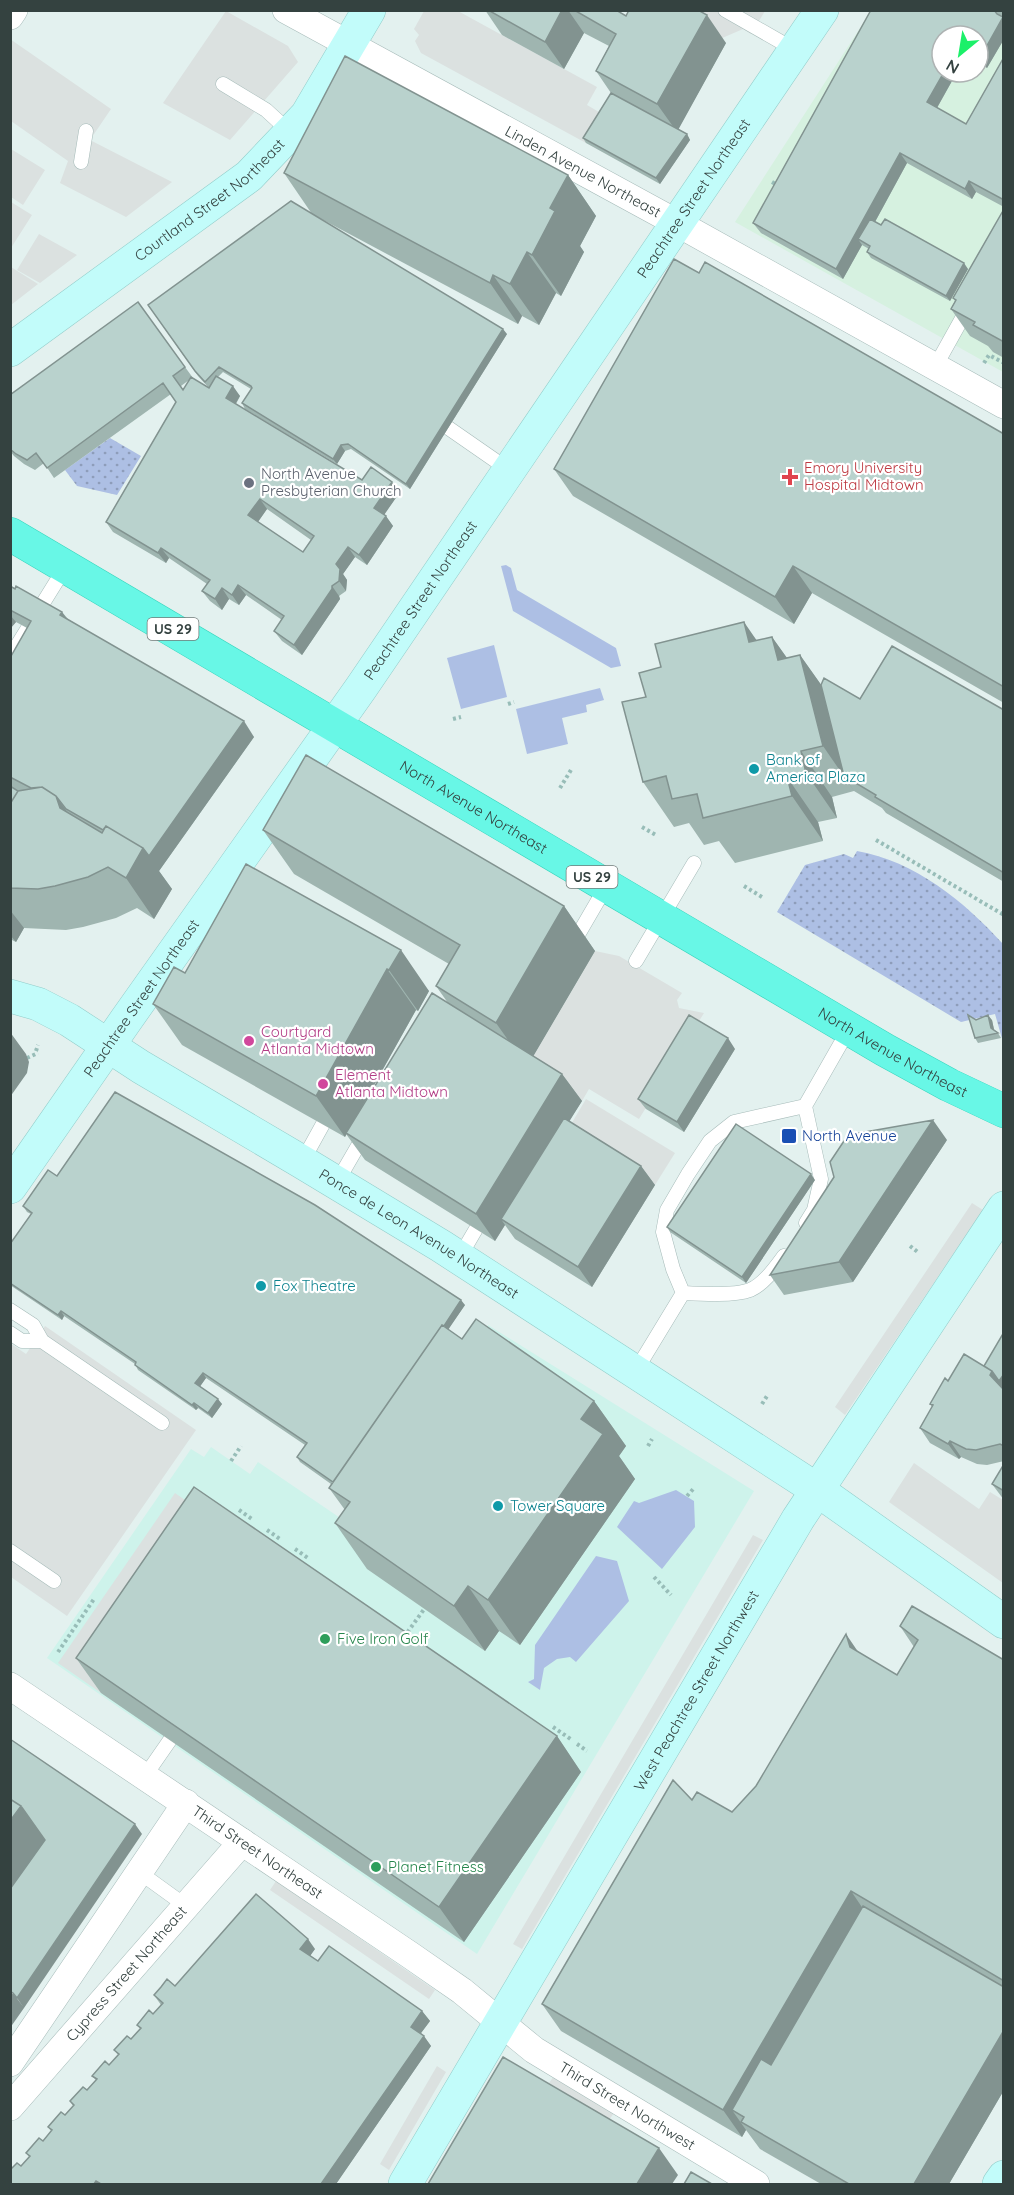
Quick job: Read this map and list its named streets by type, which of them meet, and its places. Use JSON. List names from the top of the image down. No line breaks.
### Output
{"streets":{"highway":["US 29","North Avenue Northeast"],"main road":["Courtland Street Northeast","Peachtree Street Northeast","Ponce de Leon Avenue Northeast","West Peachtree Street Northwest"],"street":["Linden Avenue Northeast","Third Street Northeast","Cypress Street Northeast","Third Street Northwest"]},"crossings":[["Linden Avenue Northeast","Courtland Street Northeast"],["Linden Avenue Northeast","Peachtree Street Northeast"],["Peachtree Street Northeast","North Avenue Northeast"],["Peachtree Street Northeast","Ponce de Leon Avenue Northeast"],["Ponce de Leon Avenue Northeast","West Peachtree Street Northwest"],["West Peachtree Street Northwest","Third Street Northeast"],["West Peachtree Street Northwest","Third Street Northwest"],["Third Street Northeast","Cypress Street Northeast"],["Third Street Northeast","Third Street Northwest"]],"places":{"health":["Emory University Hospital Midtown"],"other":["North Avenue Presbyterian Church","Bank of America Plaza","Courtyard Atlanta Midtown","Element Atlanta Midtown","Fox Theatre","Tower Square","Five Iron Golf","Planet Fitness"],"transit":["North Avenue"]},"north":"bottom left"}
